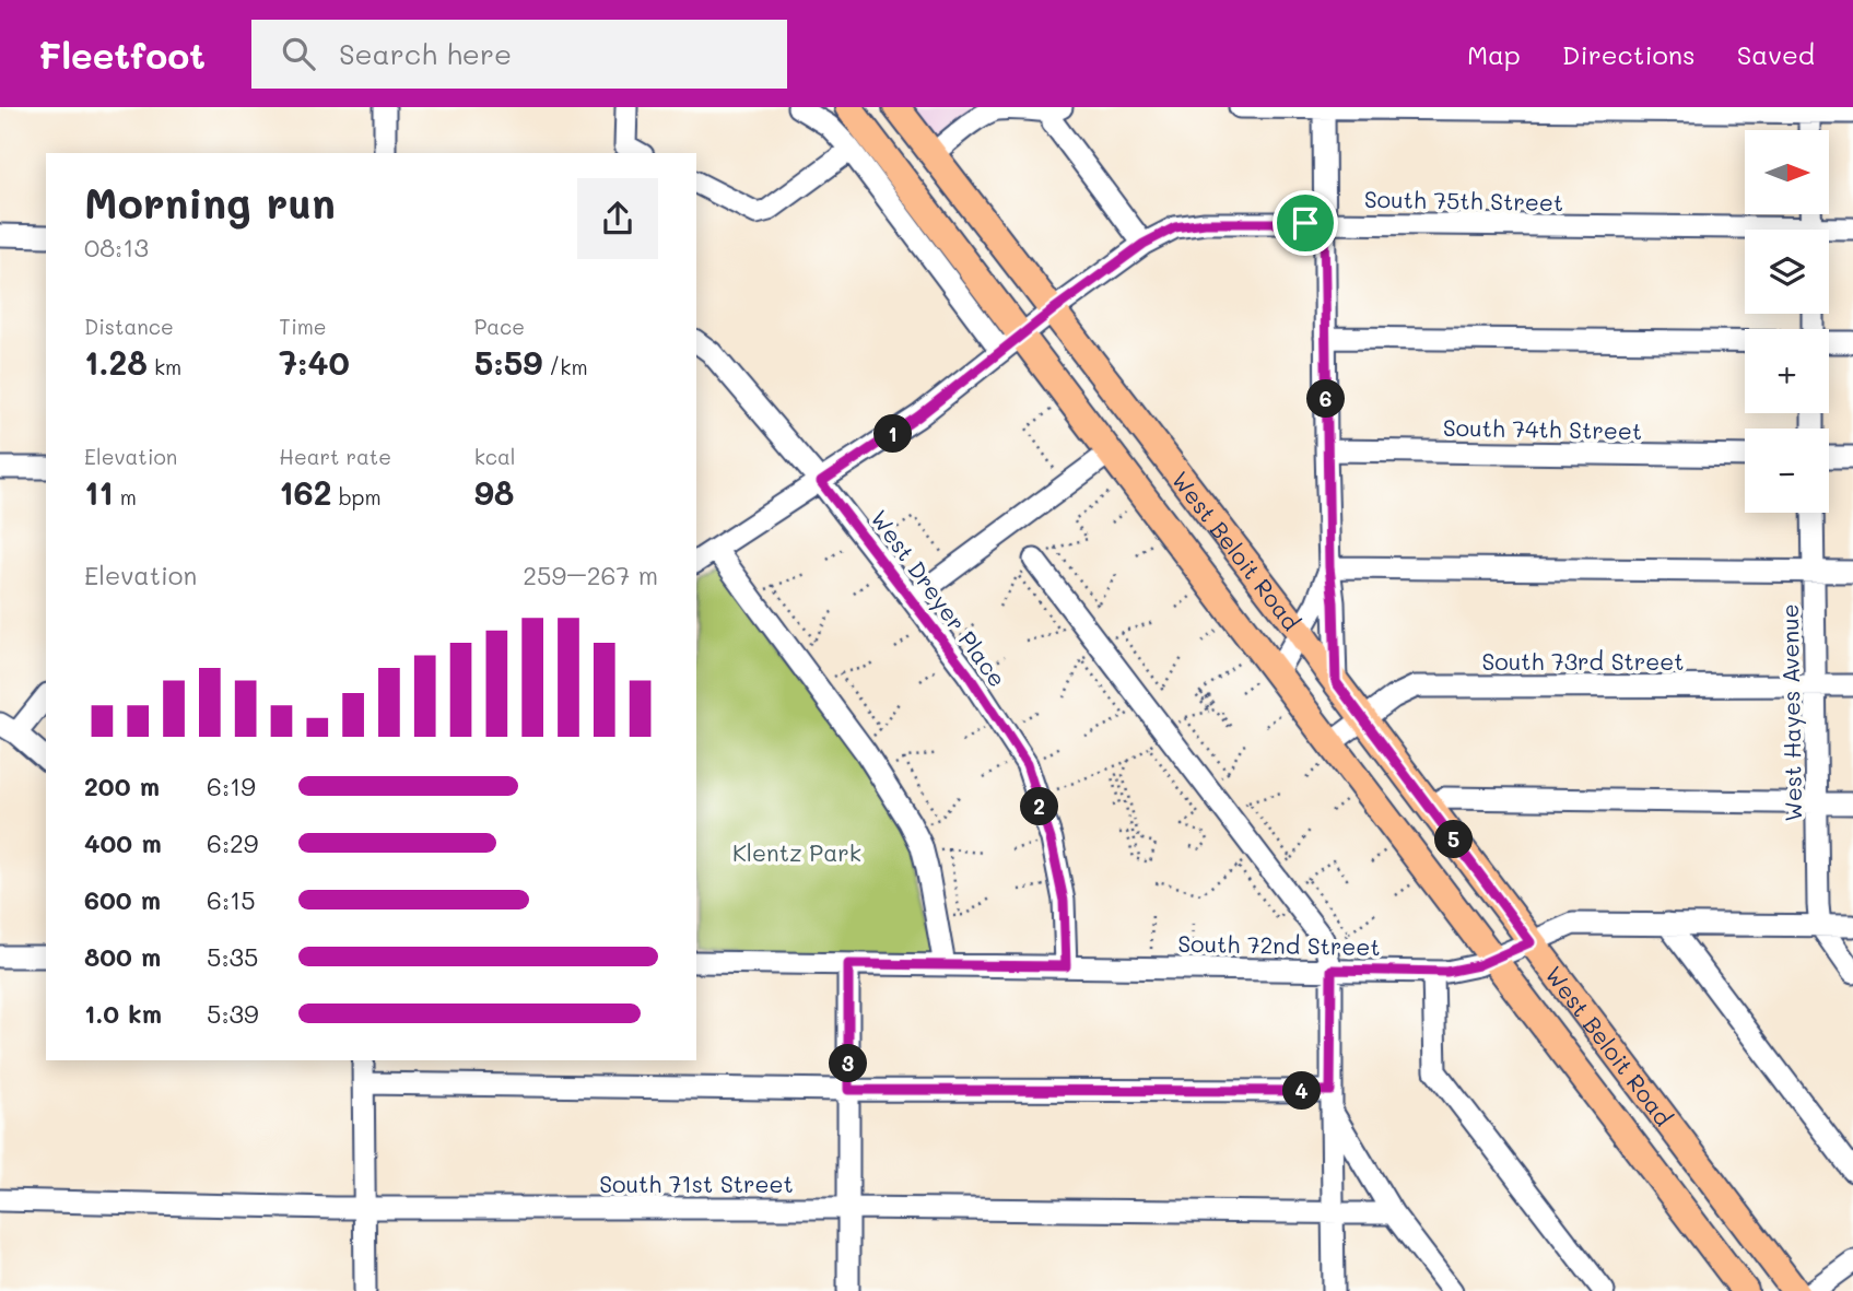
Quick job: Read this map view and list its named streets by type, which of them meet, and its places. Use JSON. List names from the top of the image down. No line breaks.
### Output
{"streets":{"main road":["West Beloit Road"],"street":["South 75th Street","South 74th Street","West Dreyer Place","South 73rd Street","West Hayes Avenue","South 72nd Street","South 71st Street"]},"crossings":[["South 75th Street","West Beloit Road"],["South 75th Street","West Dreyer Place"],["West Beloit Road","South 73rd Street"],["West Beloit Road","South 72nd Street"],["West Dreyer Place","South 72nd Street"],["South 73rd Street","West Hayes Avenue"],["West Hayes Avenue","South 72nd Street"]],"parks":["Klentz Park"],"north":"right","page":{"header":"Fleetfoot","search":"Search here","nav":["Map","Directions","Saved"],"map_buttons":["+","−"],"heading":["Morning run","08:13"],"stats":[["Distance","1.28 km"],["Time","7:40"],["Pace","5:59 /km"],["Elevation","11 m"],["Heart rate","162 bpm"],["kcal","98"]],"pins":["6","1","2","5","3","4"],"chart":["Elevation","259–267 m"],"list":[{"name":"200 m","note":"6:19"},{"name":"400 m","note":"6:29"},{"name":"600 m","note":"6:15"},{"name":"800 m","note":"5:35"},{"name":"1.0 km","note":"5:39"}]}}
